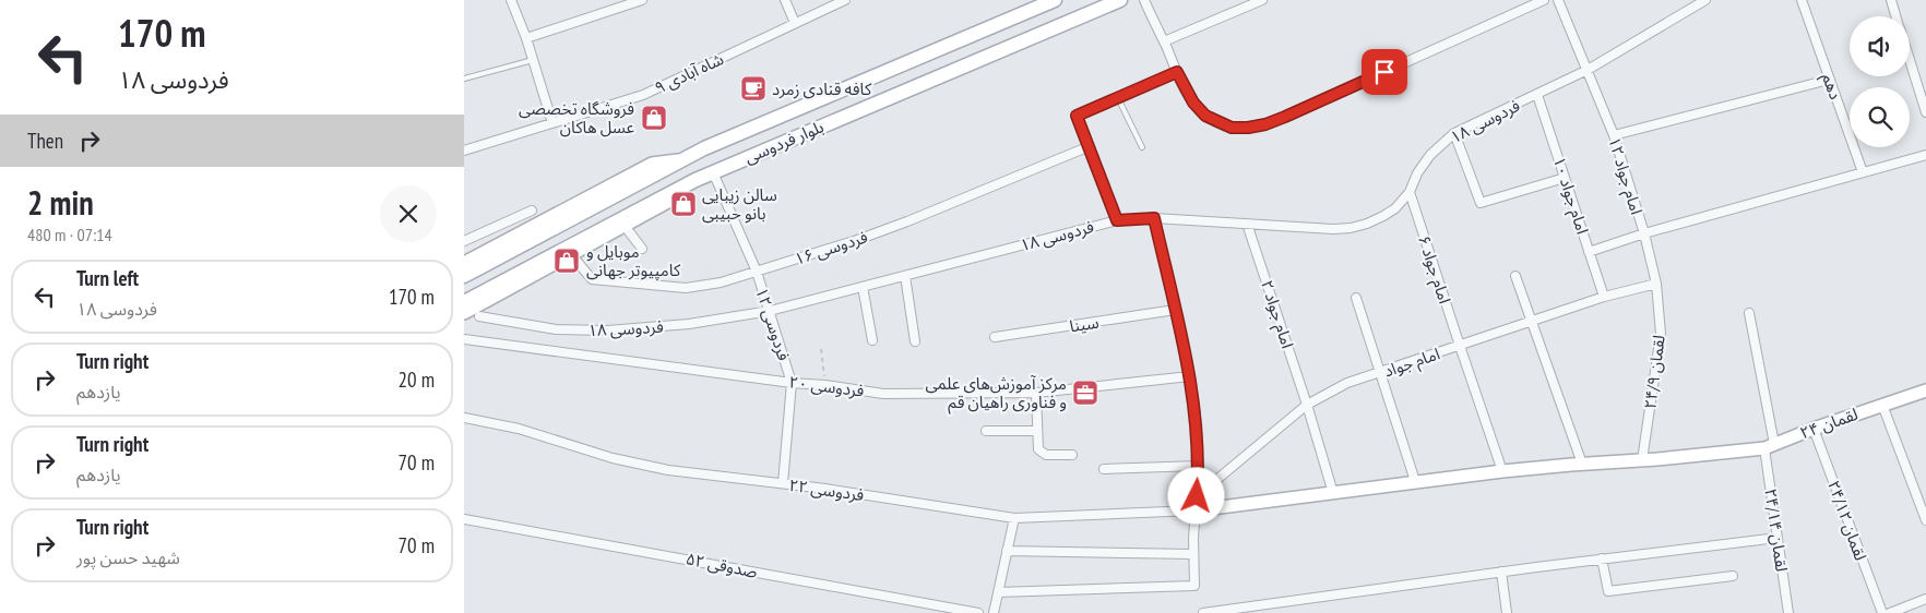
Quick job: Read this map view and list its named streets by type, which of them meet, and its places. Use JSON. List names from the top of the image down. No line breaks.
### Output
{"streets":{"main road":["بلوار فردوسی"],"street":["شاه آبادی ۹","دهم","فردوسی ۱۸","امام جواد ۱۲","امام جواد ۱۰","فردوسی ۱۶","امام جواد ۶","امام جواد ۲","فردوسی ۱۲","سینا","امام جواد","لقمان ۲۴/۹","فردوسی ۲۰","لقمان ۲۴","فردوسی ۲۲","لقمان ۲۴/۱۲","لقمان ۲۴/۱۴","صدوقی ۵۲"]},"crossings":[["فردوسی ۱۸","امام جواد ۱۲"],["فردوسی ۱۸","امام جواد ۱۰"],["فردوسی ۱۸","امام جواد ۶"],["فردوسی ۱۸","امام جواد ۲"],["فردوسی ۱۸","فردوسی ۱۲"],["بلوار فردوسی","فردوسی ۱۶"],["بلوار فردوسی","فردوسی ۱۲"],["امام جواد ۱۲","امام جواد"],["امام جواد ۱۲","لقمان ۲۴/۹"],["امام جواد ۱۰","امام جواد"],["فردوسی ۱۶","فردوسی ۱۲"],["امام جواد ۶","امام جواد"],["امام جواد ۶","لقمان ۲۴"],["امام جواد ۲","امام جواد"],["امام جواد ۲","لقمان ۲۴"],["فردوسی ۱۲","فردوسی ۲۰"],["فردوسی ۱۲","فردوسی ۲۲"],["امام جواد","لقمان ۲۴/۹"],["لقمان ۲۴/۹","لقمان ۲۴"],["لقمان ۲۴","فردوسی ۲۲"],["لقمان ۲۴","لقمان ۲۴/۱۲"],["لقمان ۲۴","لقمان ۲۴/۱۴"]],"places":{"cafe":["کافه قنادی زمرد"],"shop":["فروشگاه تخصصی عسل هاکان","سالن زیبایی بانو حبیبی","موبایل و کامپیوتر جهانی"],"office":["مرکز آموزش‌های علمی و فناوری راهیان قم"]},"page":{"turn":["170 m","فردوسی ۱۸"],"then":"Then","heading":["2 min","480 m · 07:14"],"list":[{"name":"Turn left","note":"فردوسی ۱۸","value":"170 m"},{"name":"Turn right","note":"یازدهم","value":"20 m"},{"name":"Turn right","note":"یازدهم","value":"70 m"},{"name":"Turn right","note":"شهید حسن پور","value":"70 m"}]}}
